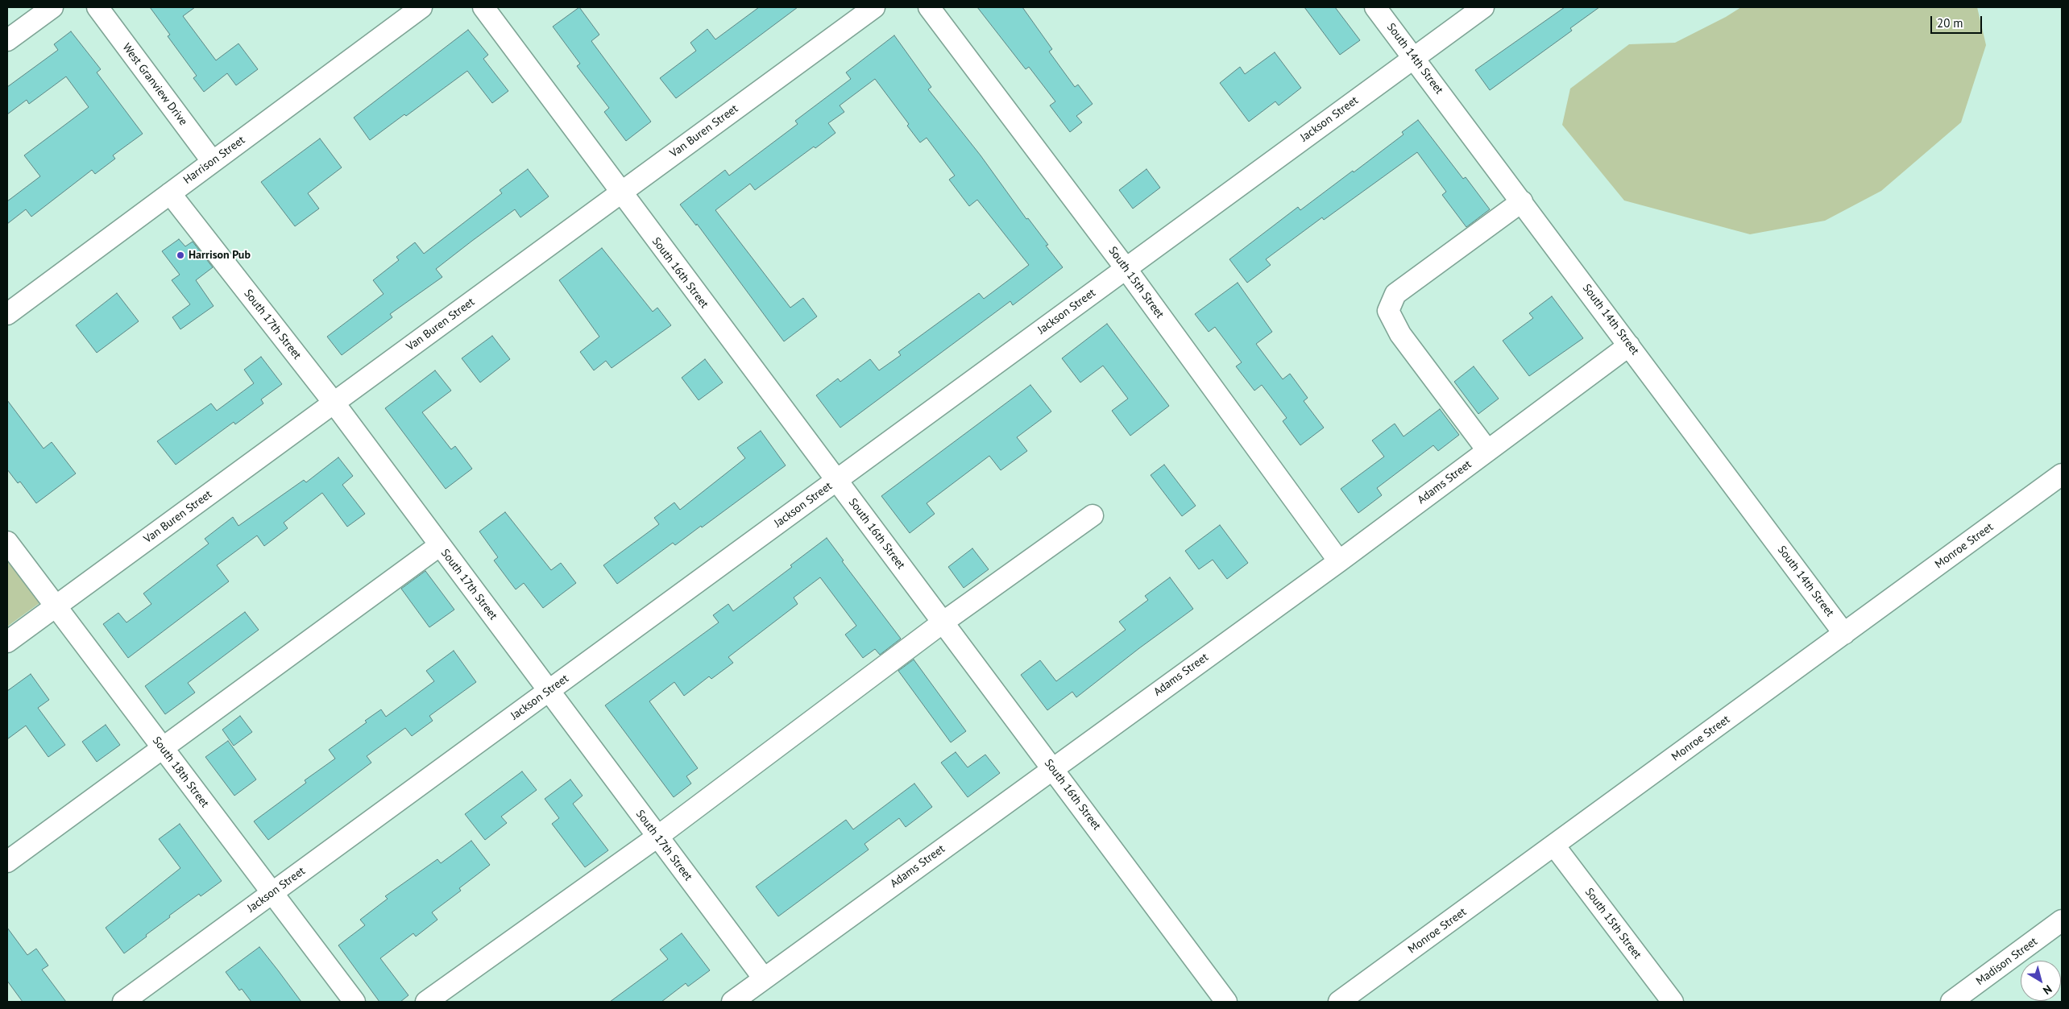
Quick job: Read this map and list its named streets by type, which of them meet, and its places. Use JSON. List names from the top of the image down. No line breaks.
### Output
{"streets":{"street":["South 14th Street","West Granview Drive","Jackson Street","Van Buren Street","Harrison Street","South 16th Street","South 15th Street","South 17th Street","Adams Street","Monroe Street","South 18th Street","Madison Street"]},"crossings":[["South 14th Street","Jackson Street"],["South 14th Street","Adams Street"],["South 14th Street","Monroe Street"],["West Granview Drive","Harrison Street"],["Jackson Street","South 16th Street"],["Jackson Street","South 15th Street"],["Jackson Street","South 17th Street"],["Jackson Street","South 18th Street"],["Van Buren Street","South 16th Street"],["Van Buren Street","South 17th Street"],["Van Buren Street","South 18th Street"],["Harrison Street","South 17th Street"],["South 16th Street","Adams Street"],["South 15th Street","Adams Street"],["South 15th Street","Monroe Street"],["South 17th Street","Adams Street"]],"places":["Harrison Pub"],"scale_bar":"20 m","north":"bottom right"}
